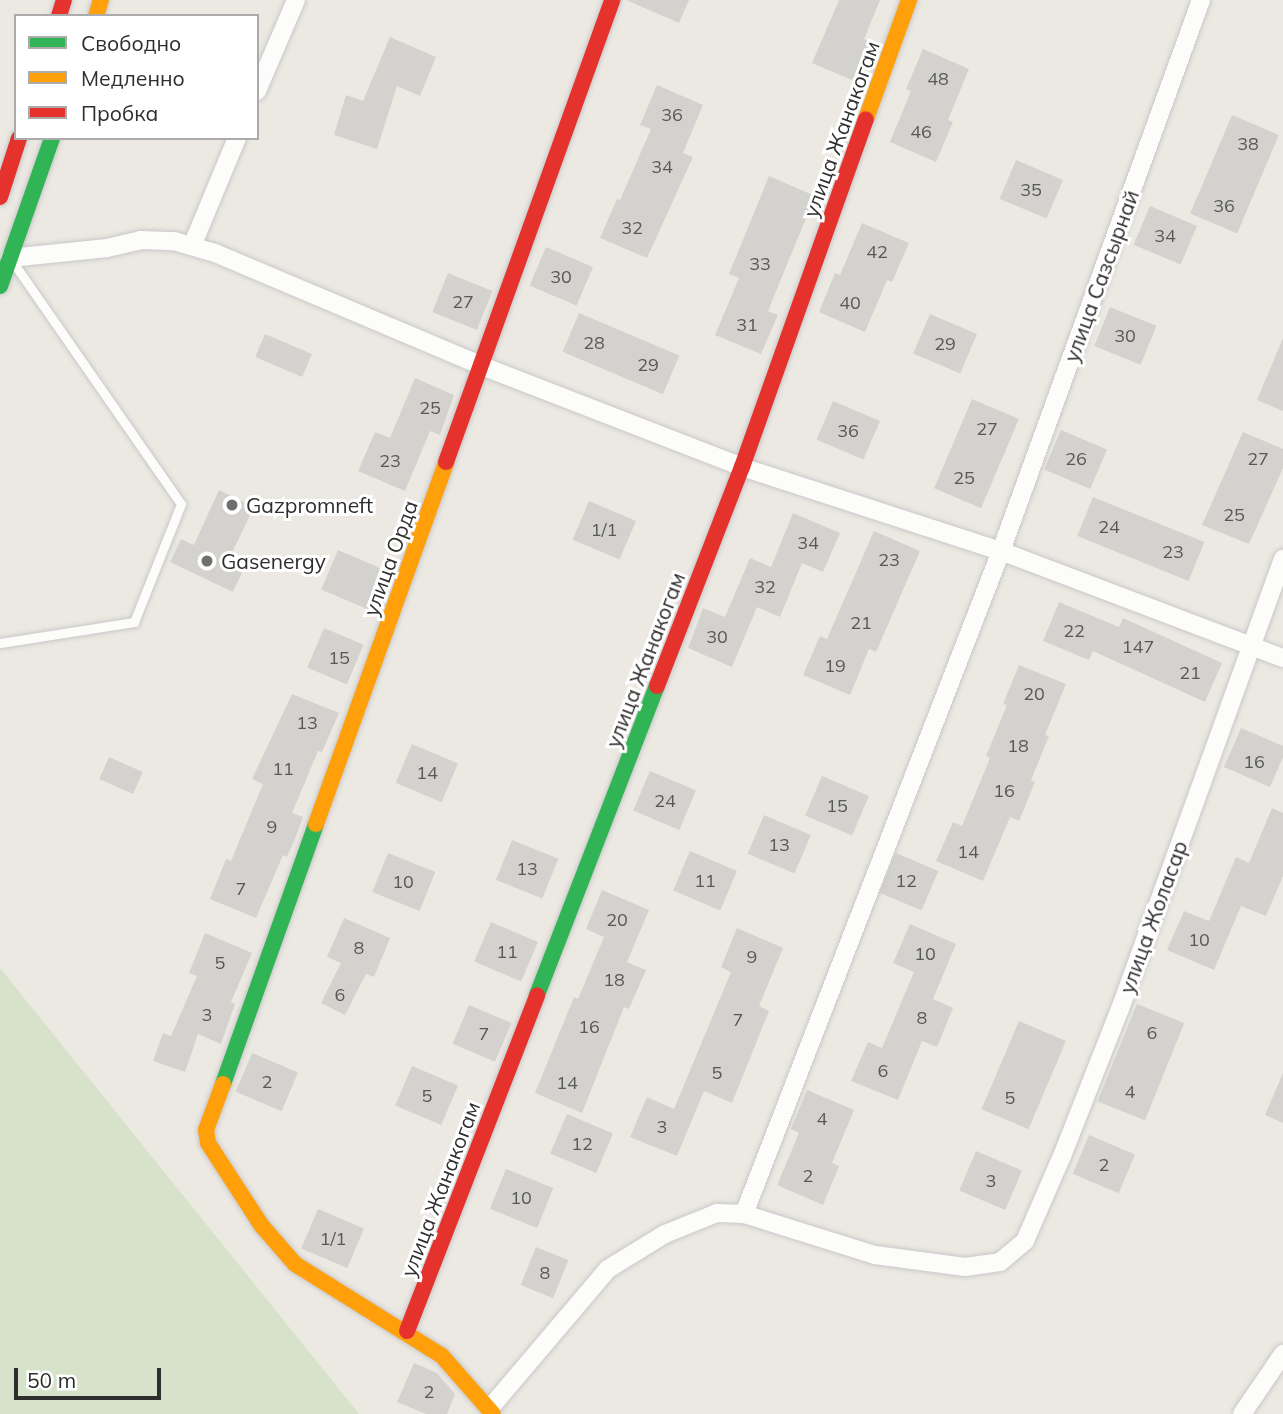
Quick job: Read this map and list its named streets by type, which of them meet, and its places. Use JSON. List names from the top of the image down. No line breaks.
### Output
{"streets":{"main road":["улица Жанакогам","улица Орда"],"street":["улица Сазсырнай","улица Жоласар"]},"crossings":[["улица Жанакогам","улица Орда"],["улица Сазсырнай","улица Жоласар"]],"places":["Gazpromneft","Gasenergy"],"house_numbers":["48","36","46","38","34","35","36","32","34","42","33","30","27","40","31","30","28","29","29","25","27","36","26","27","23","25","25","24","1/1","34","23","23","32","21","22","30","147","15","19","21","20","13","18","16","11","14","16","24","15","9","13","14","13","11","12","10","7","20","10","8","11","10","9","5","18","6","3","8","7","16","6","7","6","5","2","14","4","5","5","4","3","12","2","2","3","10","1/1","8","2"],"legend":["Свободно","Медленно","Пробка"],"scale_bar":"50 m"}
